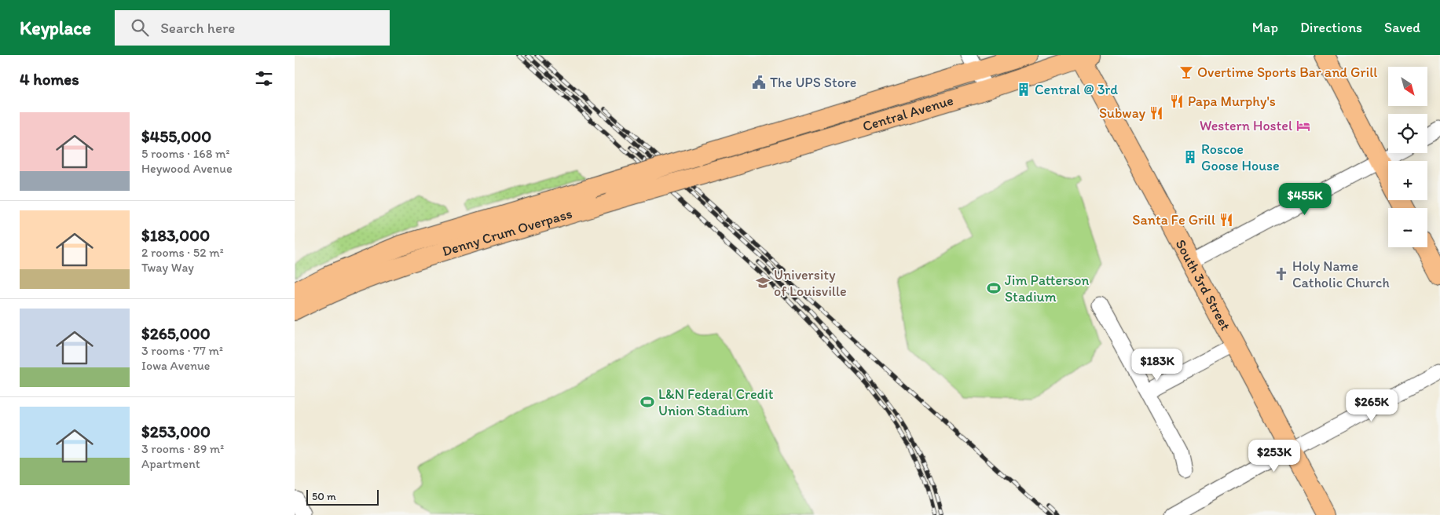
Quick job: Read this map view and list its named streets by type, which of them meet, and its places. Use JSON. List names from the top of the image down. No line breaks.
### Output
{"streets":{"main road":["Central Avenue","Denny Crum Overpass","South 3rd Street"]},"crossings":[["Central Avenue","Denny Crum Overpass"],["Central Avenue","South 3rd Street"]],"places":{"bar":["Overtime Sports Bar and Grill"],"public building":["The UPS Store"],"building":["Central @ 3rd","Roscoe Goose House"],"restaurant":["Papa Murphy's","Subway","Santa Fe Grill"],"hotel":["Western Hostel"],"church":["Holy Name Catholic Church"],"school or university":["University of Louisville"],"sports":["Jim Patterson Stadium","L&N Federal Credit Union Stadium"]},"scale_bar":"50 m","north":"bottom right","page":{"header":"Keyplace","search":"Search here","nav":["Map","Directions","Saved"],"heading":"4 homes","map_buttons":["+","−"],"list":[{"name":"$455,000","note":"5 rooms · 168 m² · Heywood Avenue"},{"name":"$183,000","note":"2 rooms · 52 m² · Tway Way"},{"name":"$265,000","note":"3 rooms · 77 m² · Iowa Avenue"},{"name":"$253,000","note":"3 rooms · 89 m² · Apartment"}],"price":["$455K","$183K","$265K","$253K"],"scale":"50 m"}}
